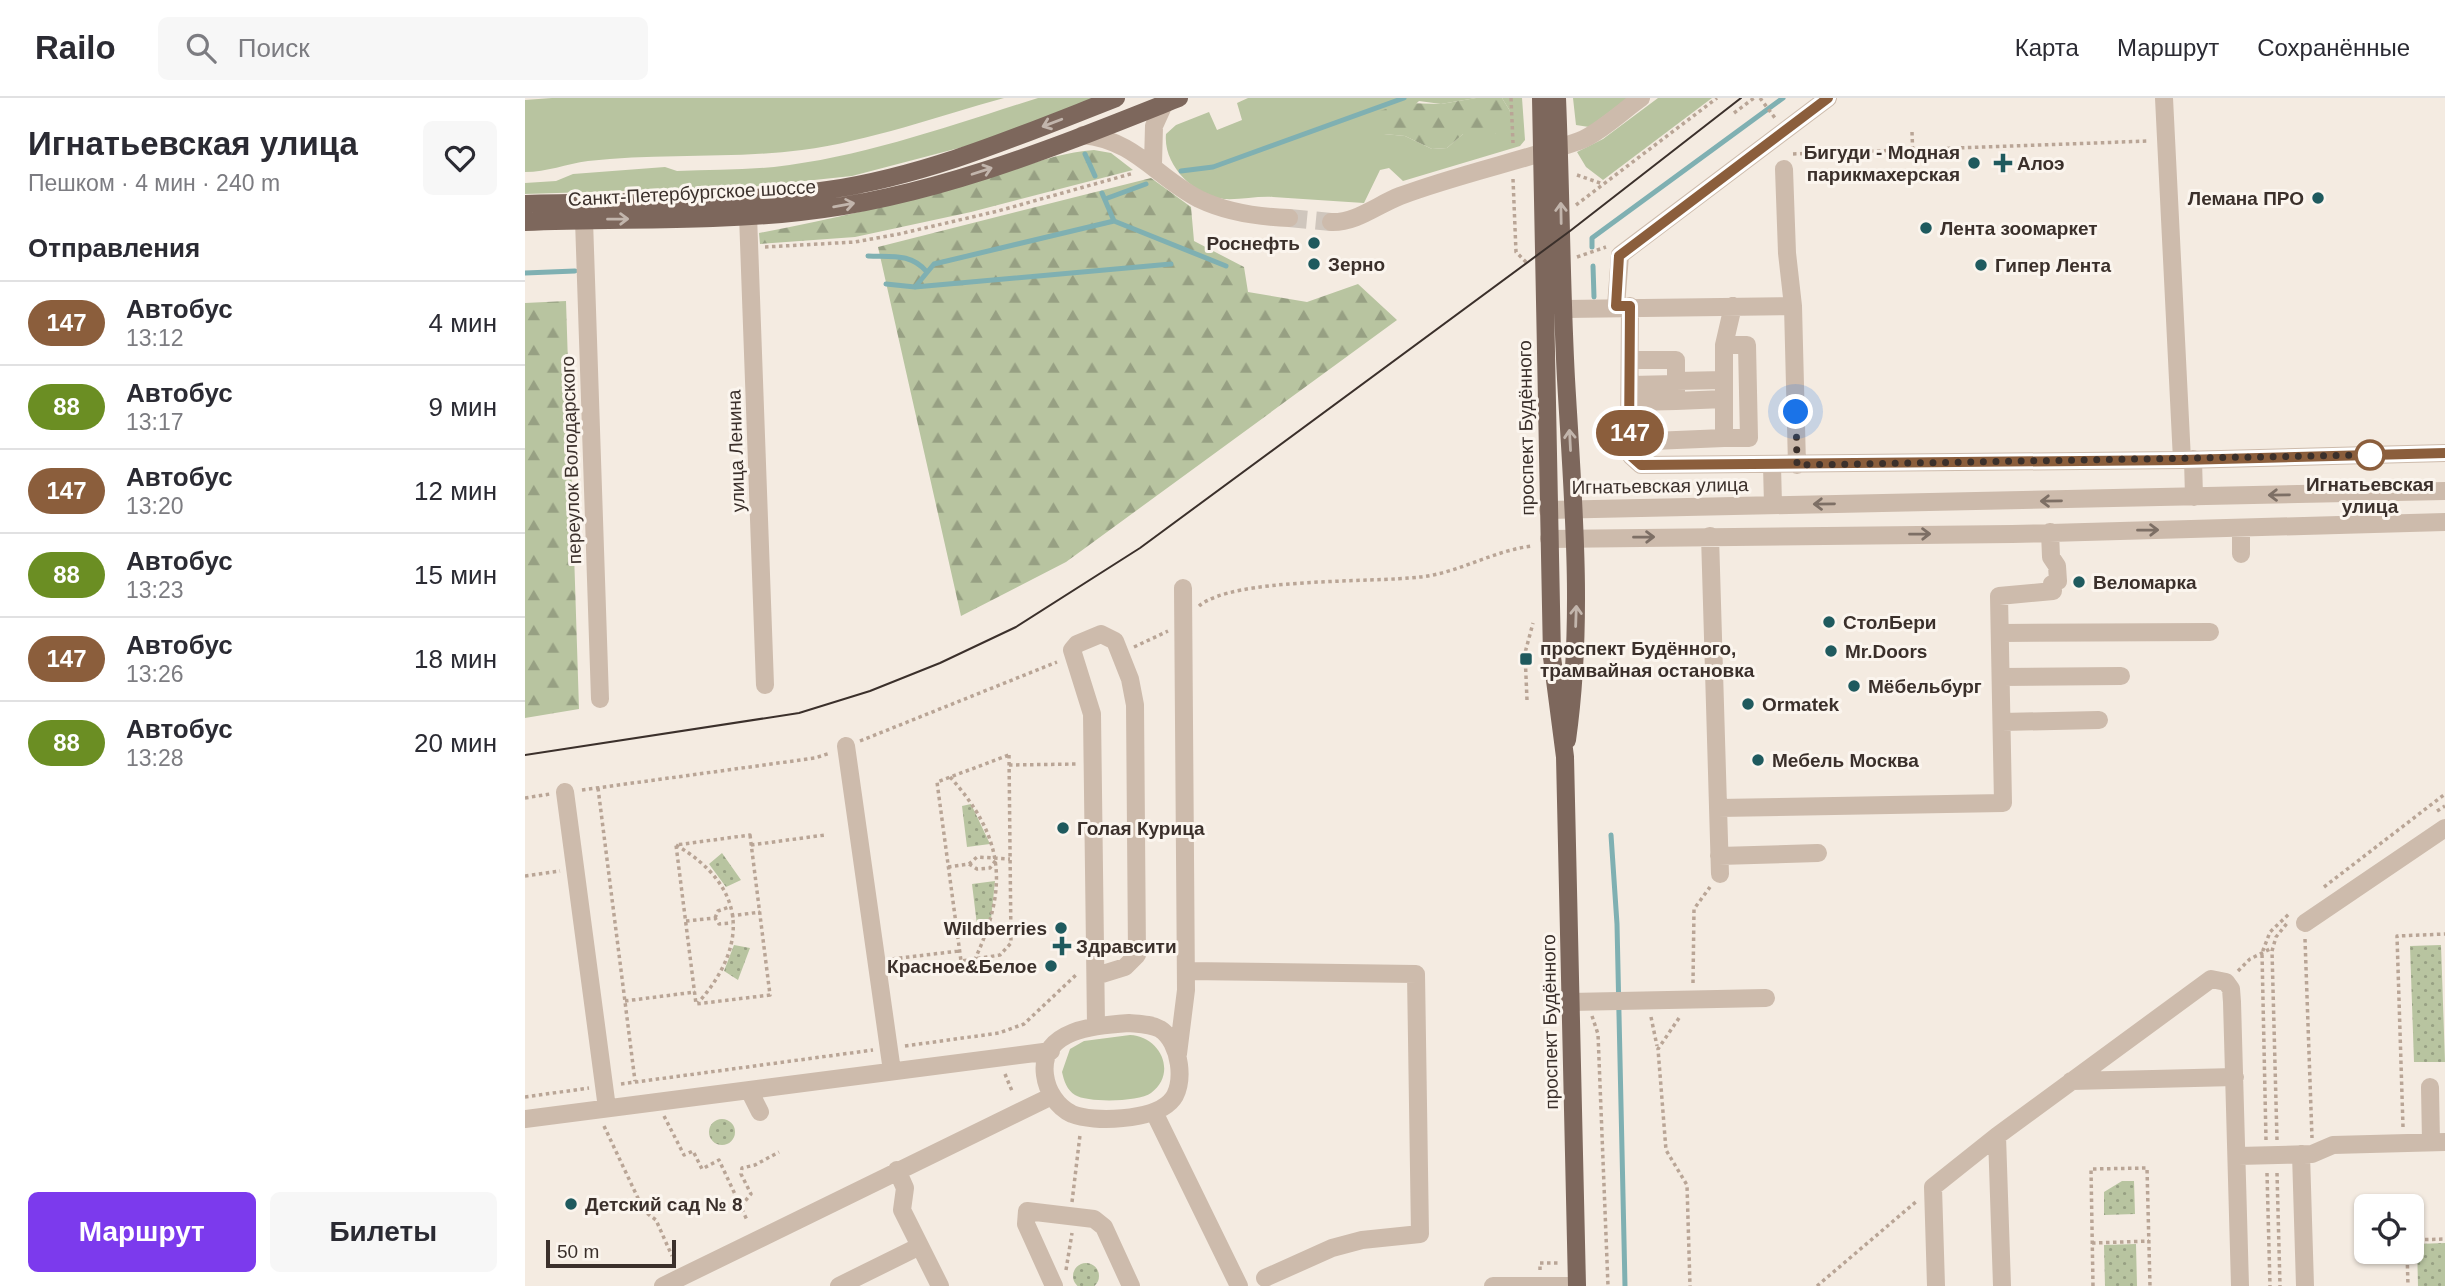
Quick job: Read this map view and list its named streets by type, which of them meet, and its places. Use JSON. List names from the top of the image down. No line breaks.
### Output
{"streets":{"main road":["Санкт-Петербургское шоссе","проспект Будённого"],"street":["улица Ленина","переулок Володарского","Игнатьевская улица"]},"crossings":[["Санкт-Петербургское шоссе","улица Ленина"],["Санкт-Петербургское шоссе","переулок Володарского"],["проспект Будённого","Игнатьевская улица"]],"places":{"other":["Бигуди - Модная парикмахерская","Лемана ПРО","Лента зоомаркет","Роснефть","Зерно","Гипер Лента","Игнатьевская улица","Веломарка","СтолБери","Mr.Doors","Мёбельбург","Ormatek","Мебель Москва","Голая Курица","Wildberries","Красное&Белое","Детский сад № 8"],"health":["Алоэ","Здравсити"],"transit":["проспект Будённого, трамвайная остановка"]},"lines":["bus line 147"],"scale_bar":"50 m","page":{"header":"Railo","search":"Поиск","nav":["Карта","Маршрут","Сохранённые"],"heading":[["Игнатьевская улица","Пешком · 4 мин · 240 m"],"Отправления"],"on_map":"147","list":[{"mark":"147","name":"Автобус","note":"13:12","value":"4 мин"},{"mark":"88","name":"Автобус","note":"13:17","value":"9 мин"},{"mark":"147","name":"Автобус","note":"13:20","value":"12 мин"},{"mark":"88","name":"Автобус","note":"13:23","value":"15 мин"},{"mark":"147","name":"Автобус","note":"13:26","value":"18 мин"},{"mark":"88","name":"Автобус","note":"13:28","value":"20 мин"}],"buttons":["Маршрут","Билеты"],"scale":"50 m"}}
